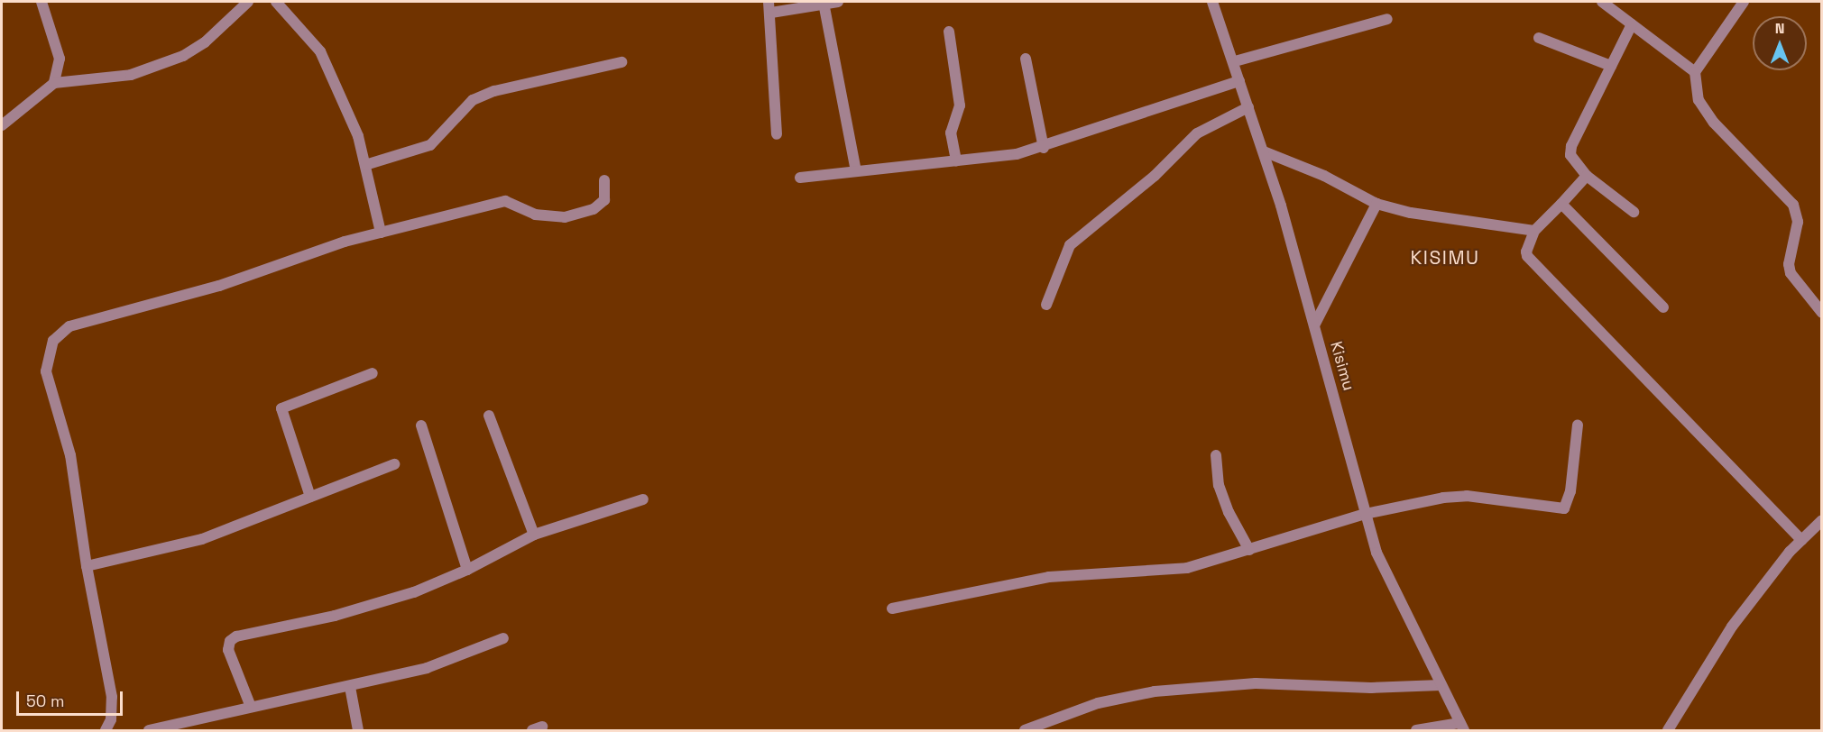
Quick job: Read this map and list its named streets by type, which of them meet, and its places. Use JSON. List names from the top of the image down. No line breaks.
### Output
{"streets":{"street":["Kisimu"]},"districts":["KISIMU"],"scale_bar":"50 m","north":"top"}
